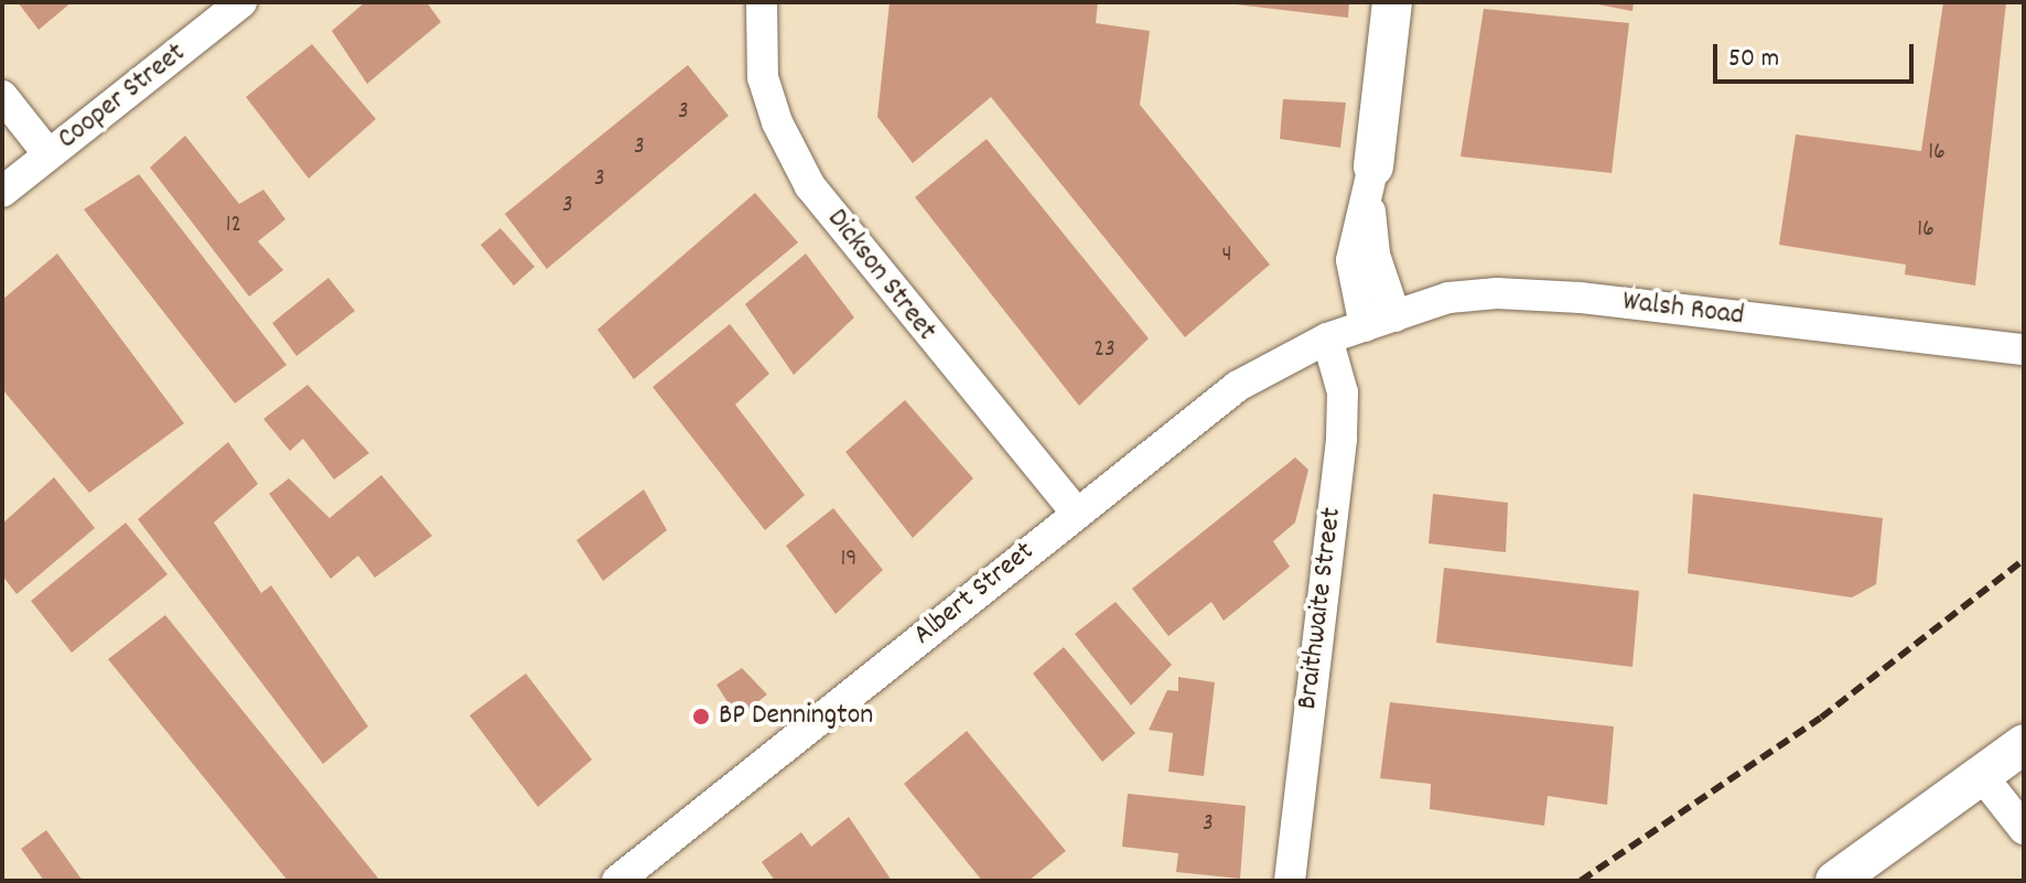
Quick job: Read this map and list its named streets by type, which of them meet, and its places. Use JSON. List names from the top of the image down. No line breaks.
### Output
{"streets":{"street":["Cooper Street","Dickson Street","Walsh Road","Albert Street","Braithwaite Street"]},"crossings":[["Dickson Street","Albert Street"],["Walsh Road","Albert Street"],["Walsh Road","Braithwaite Street"],["Albert Street","Braithwaite Street"]],"places":["BP Dennington"],"house_numbers":["3","3","16","3","3","12","16","4","23","19","3"],"scale_bar":"50 m"}
